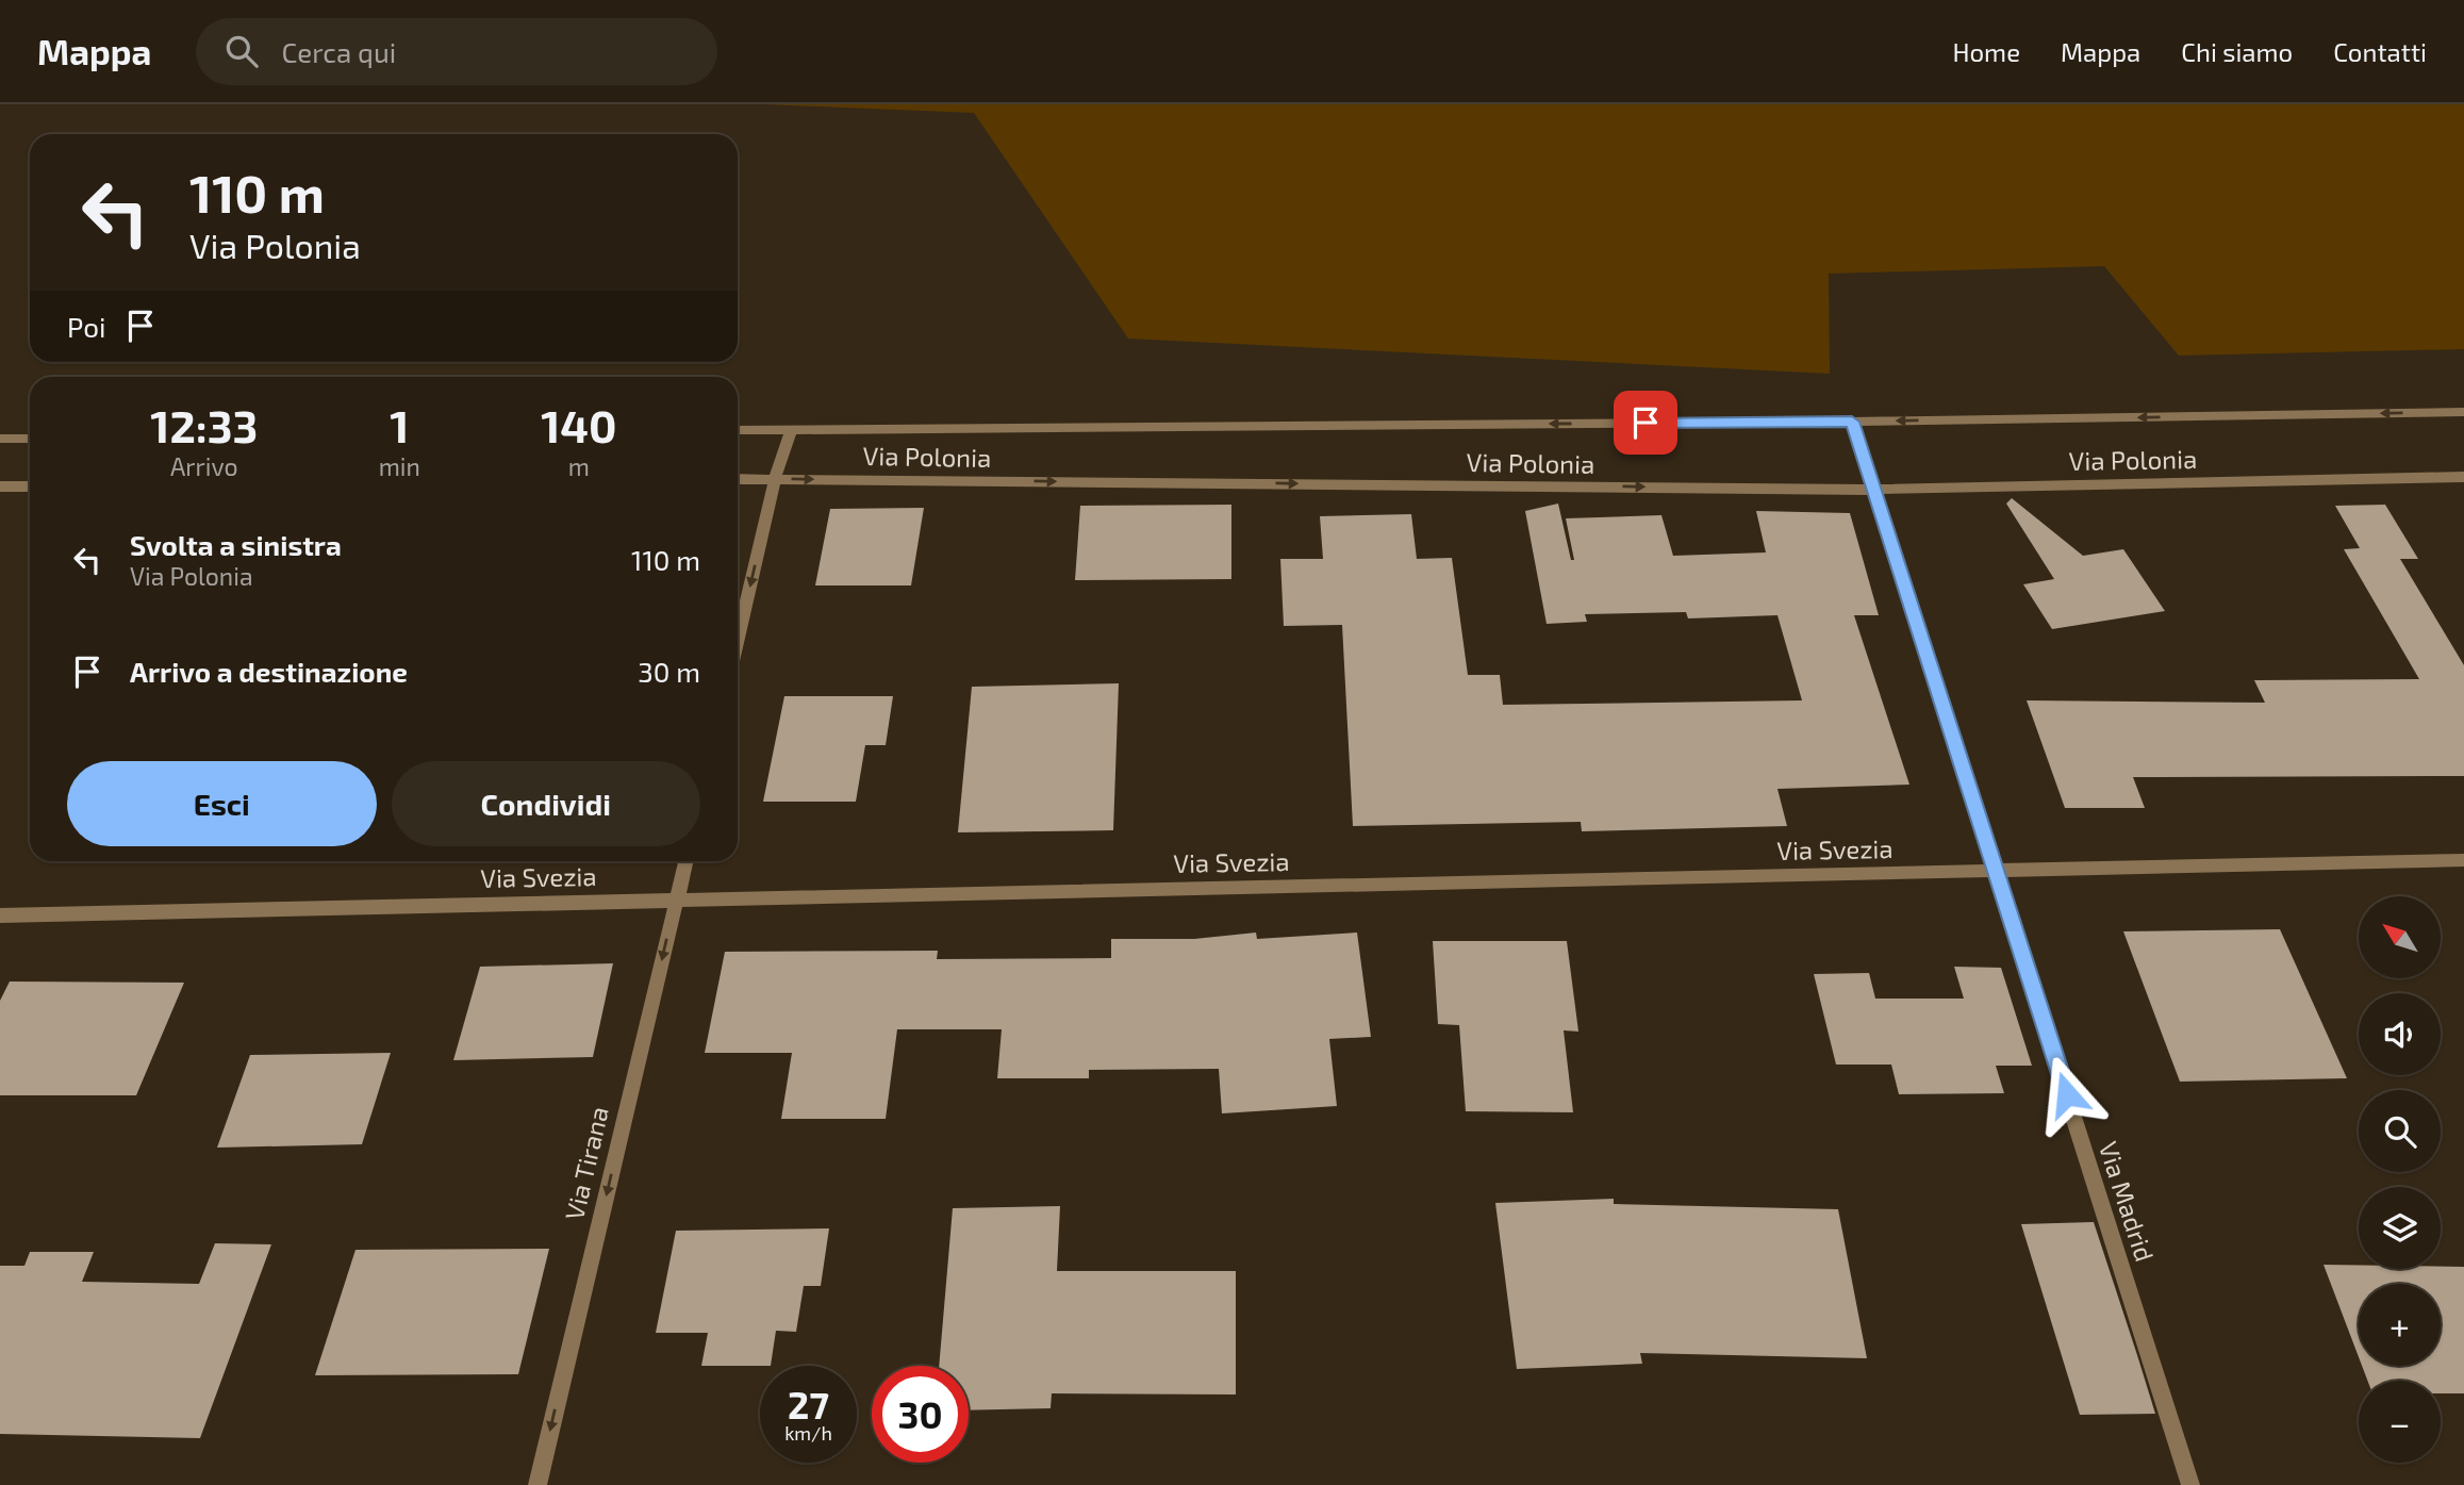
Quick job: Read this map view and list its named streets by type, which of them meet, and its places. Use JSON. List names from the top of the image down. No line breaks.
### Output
{"streets":{"street":["Via Polonia","Via Svezia","Via Tirana","Via Madrid"]},"crossings":[["Via Polonia","Via Madrid"],["Via Svezia","Via Tirana"],["Via Svezia","Via Madrid"]],"one_way":["Via Tirana"],"north":"top left","page":{"header":"Mappa","search":"Cerca qui","nav":["Home","Mappa","Chi siamo","Contatti"],"turn":["110 m","Via Polonia"],"then":"Poi","eta":["12:33","Arrivo","1","min","140","m"],"list":[{"name":"Svolta a sinistra","note":"Via Polonia","value":"110 m"},{"name":"Arrivo a destinazione","value":"30 m"}],"buttons":["Esci","Condividi"],"map_buttons":["+","−"],"speed":"27 km/h","limit":"30"}}
